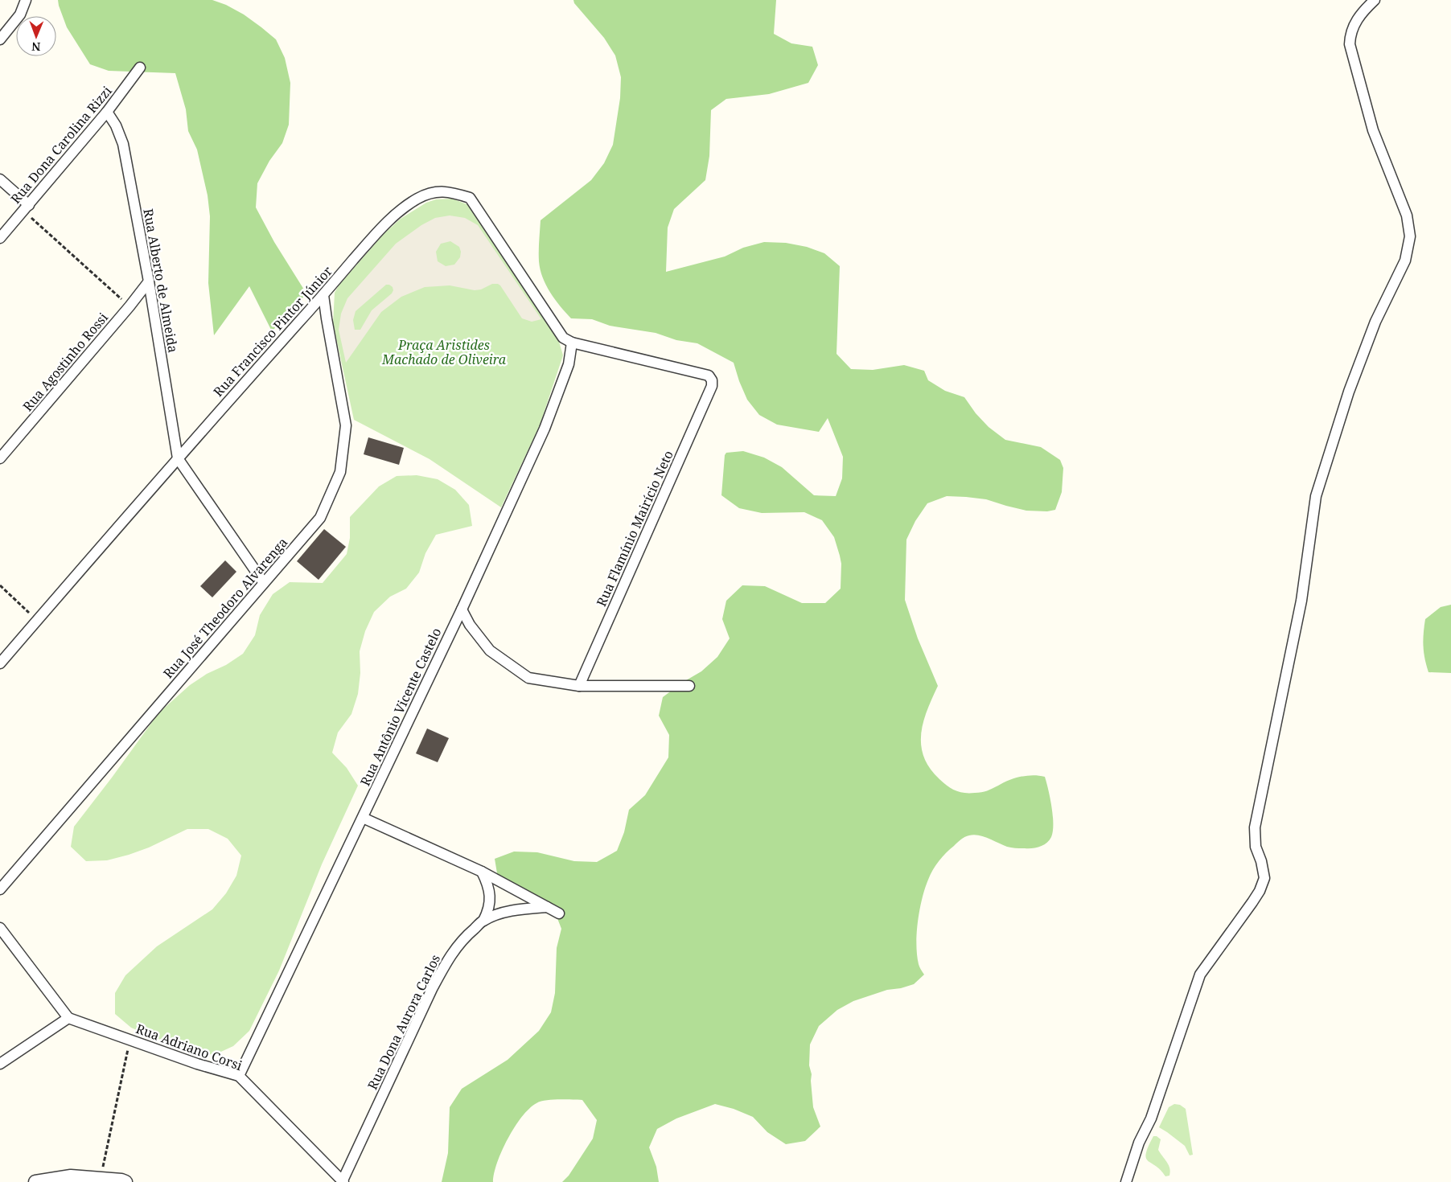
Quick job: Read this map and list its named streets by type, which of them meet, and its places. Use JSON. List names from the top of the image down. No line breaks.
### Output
{"streets":{"street":["Rua Dona Carolina Rizzi","Rua Alberto de Almeida","Rua Francisco Pintor Júnior","Rua Agostinho Rossi","Rua Flamínio Mairício Neto","Rua José Theodoro Alvarenga","Rua Antônio Vicente Castelo","Rua Dona Aurora Carlos","Rua Adriano Corsi"]},"crossings":[["Rua Dona Carolina Rizzi","Rua Alberto de Almeida"],["Rua Alberto de Almeida","Rua Francisco Pintor Júnior"],["Rua Alberto de Almeida","Rua Agostinho Rossi"],["Rua Francisco Pintor Júnior","Rua Flamínio Mairício Neto"],["Rua Francisco Pintor Júnior","Rua José Theodoro Alvarenga"],["Rua Francisco Pintor Júnior","Rua Antônio Vicente Castelo"],["Rua Flamínio Mairício Neto","Rua Antônio Vicente Castelo"],["Rua Antônio Vicente Castelo","Rua Adriano Corsi"],["Rua Dona Aurora Carlos","Rua Adriano Corsi"]],"parks":["Praça Aristides Machado de Oliveira"],"north":"bottom"}
